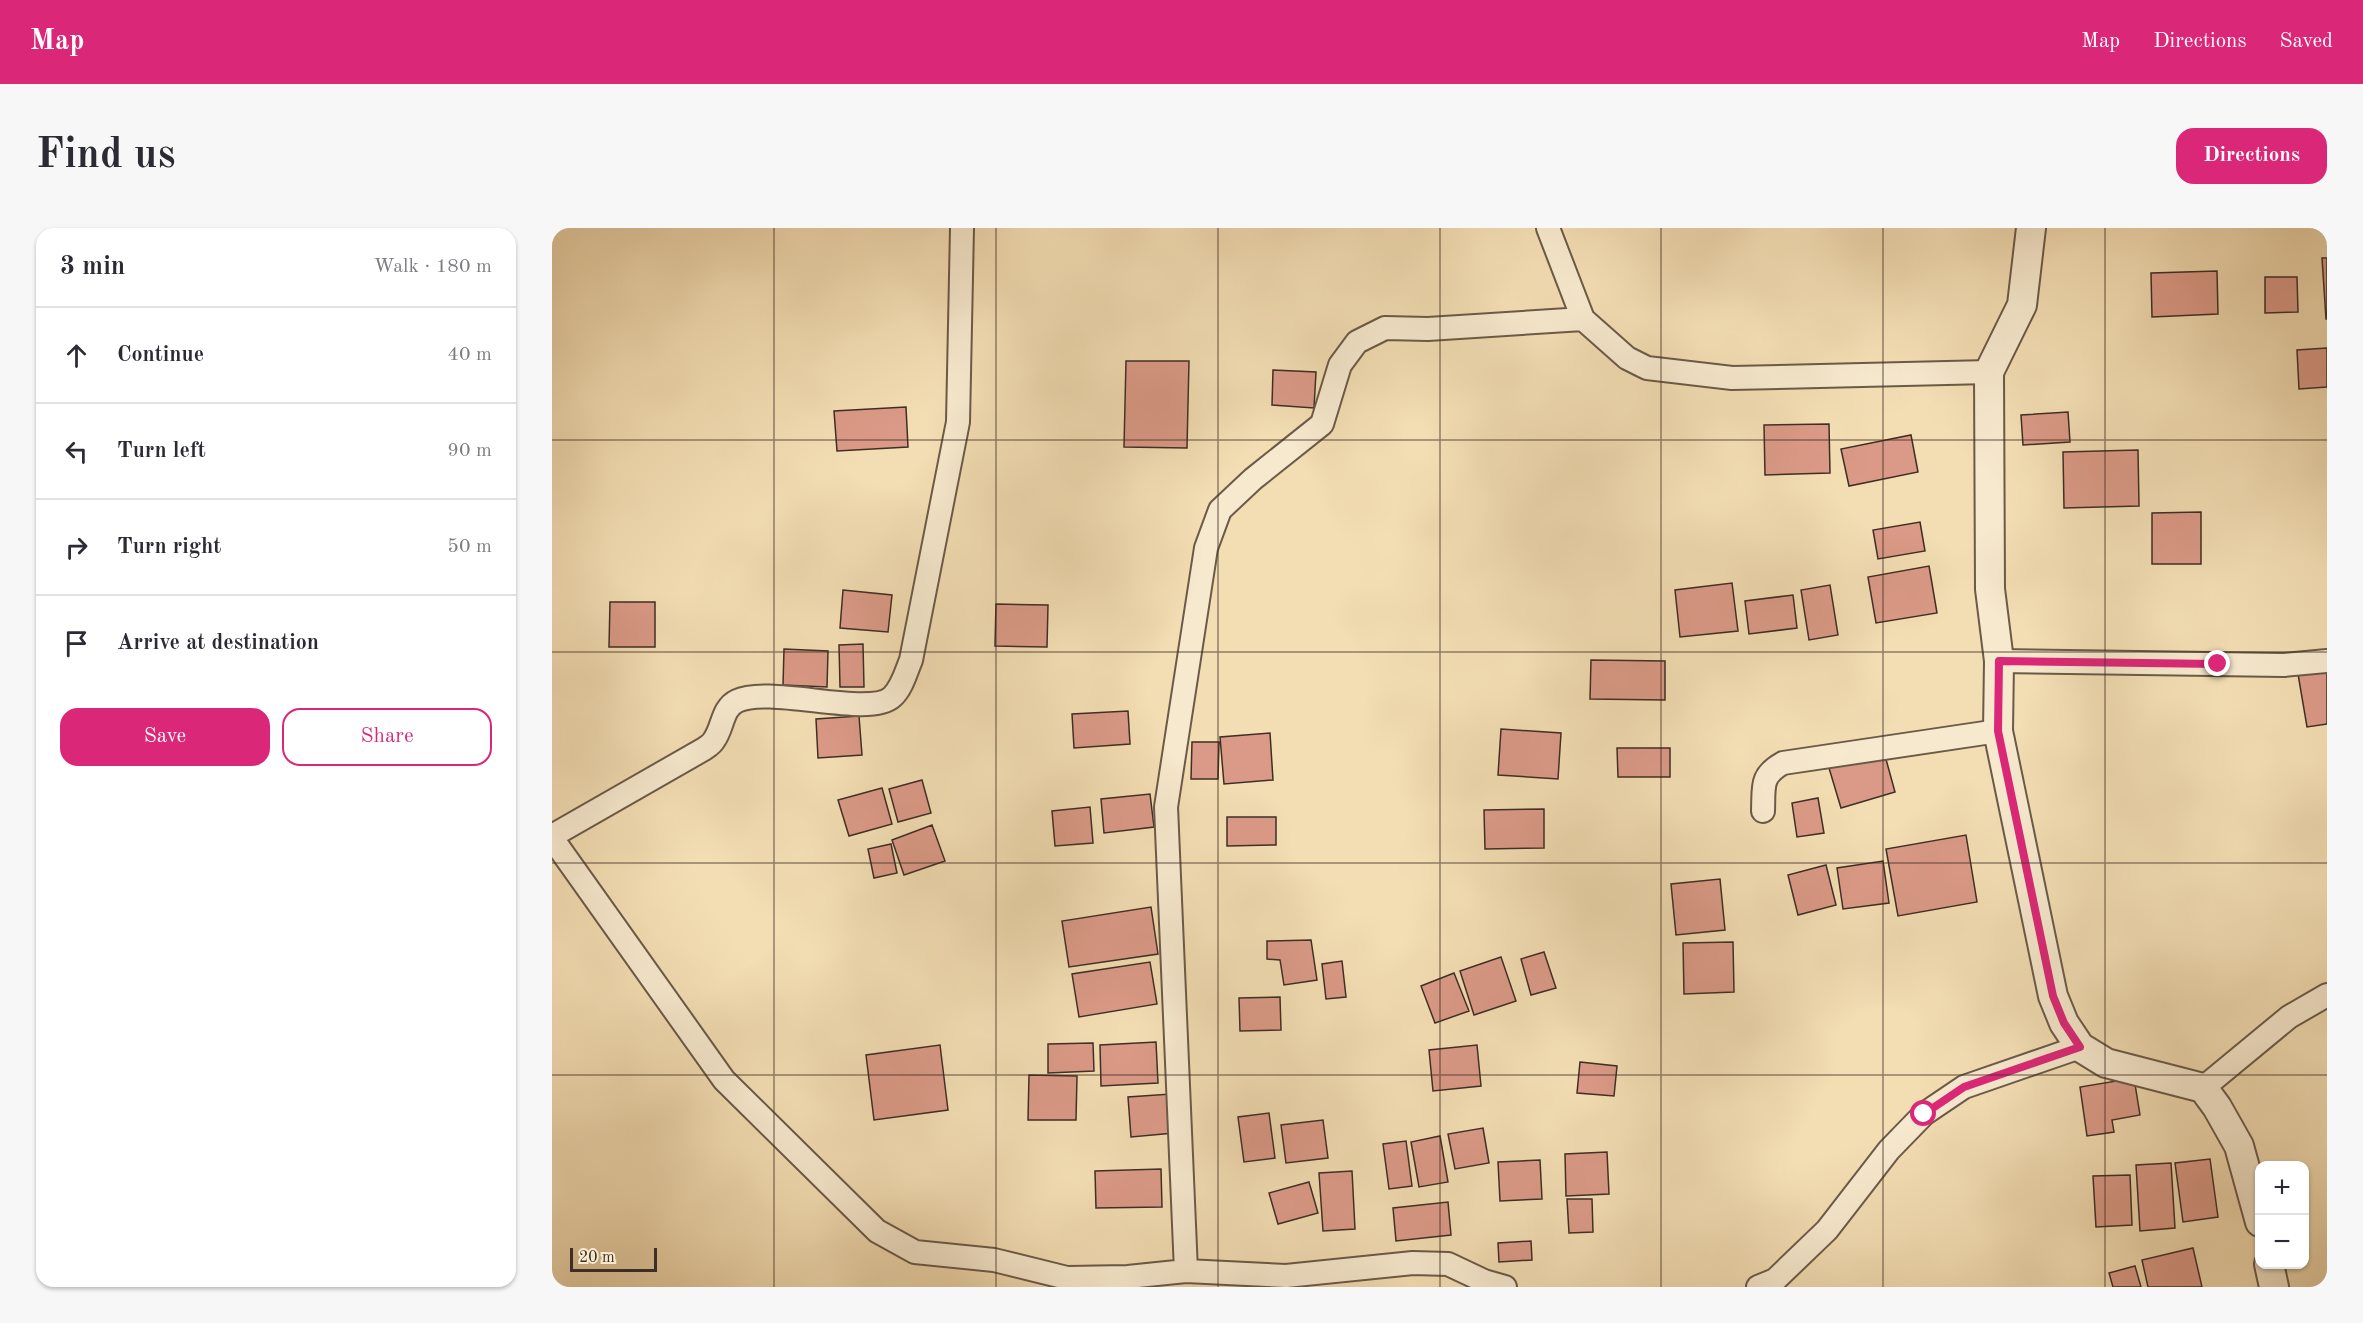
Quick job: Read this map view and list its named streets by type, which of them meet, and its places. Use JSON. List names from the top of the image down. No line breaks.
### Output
{"scale_bar":"20 m","page":{"header":"Map","nav":["Map","Directions","Saved"],"buttons":["Directions",["Save","Share"]],"title":"Find us","heading":["3 min","Walk · 180 m"],"list":[["Continue","40 m"],["Turn left","90 m"],["Turn right","50 m"],"Arrive at destination"],"map_buttons":["+","−"],"scale":"20 m"}}
